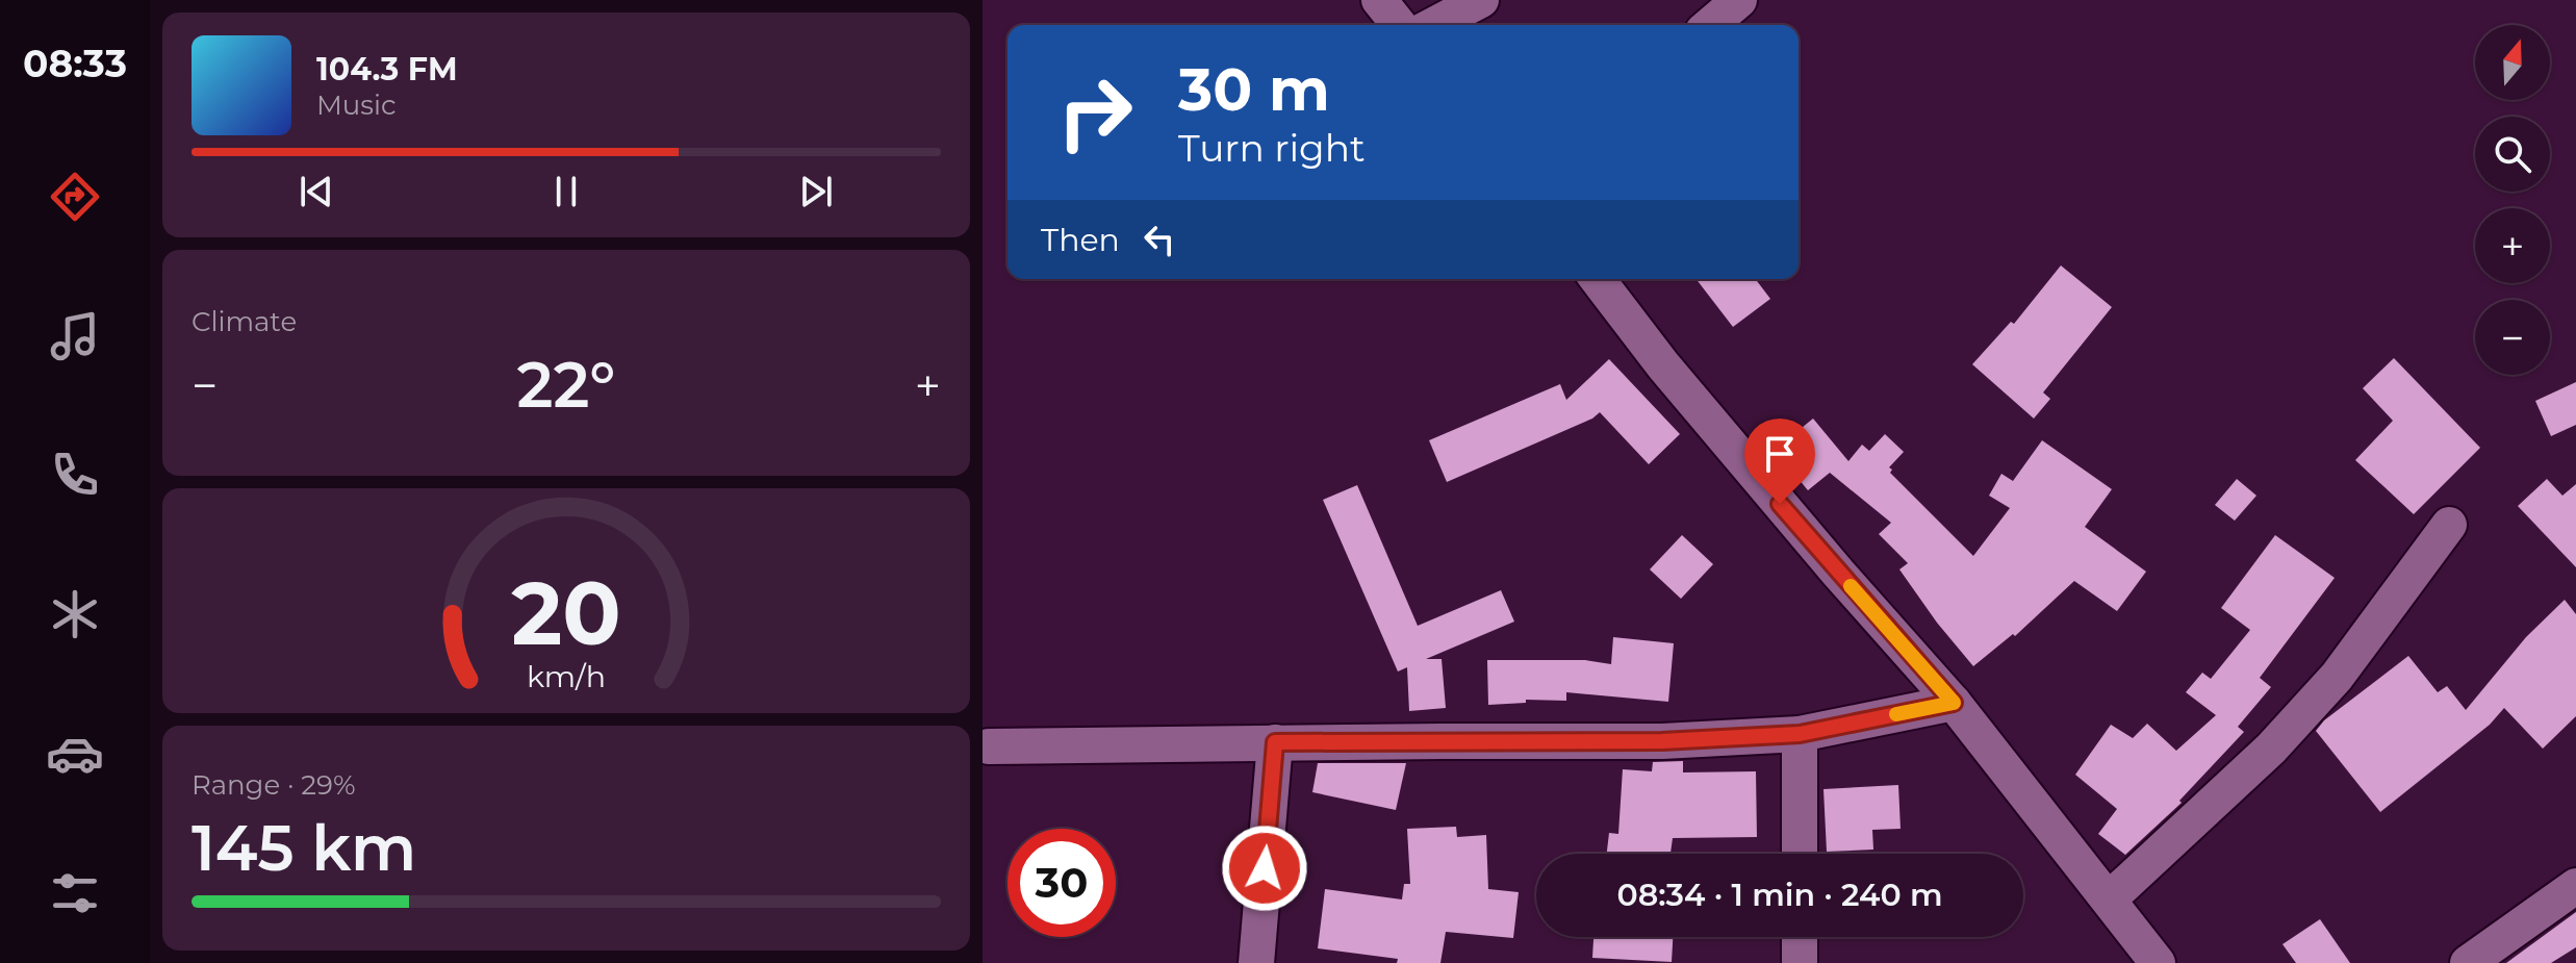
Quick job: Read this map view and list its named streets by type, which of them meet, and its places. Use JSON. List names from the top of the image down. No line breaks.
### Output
{"north":"top","page":{"tabs":"08:33","map_buttons":["+","−"],"turn":["30 m","Turn right"],"song":["104.3 FM","Music"],"then":"Then","tile":["Climate",["Range · 29%","145 km"]],"heat":["−","22°","+"],"limit":"30","trip":"08:34 · 1 min · 240 m","gauge":["20","km/h"]}}
